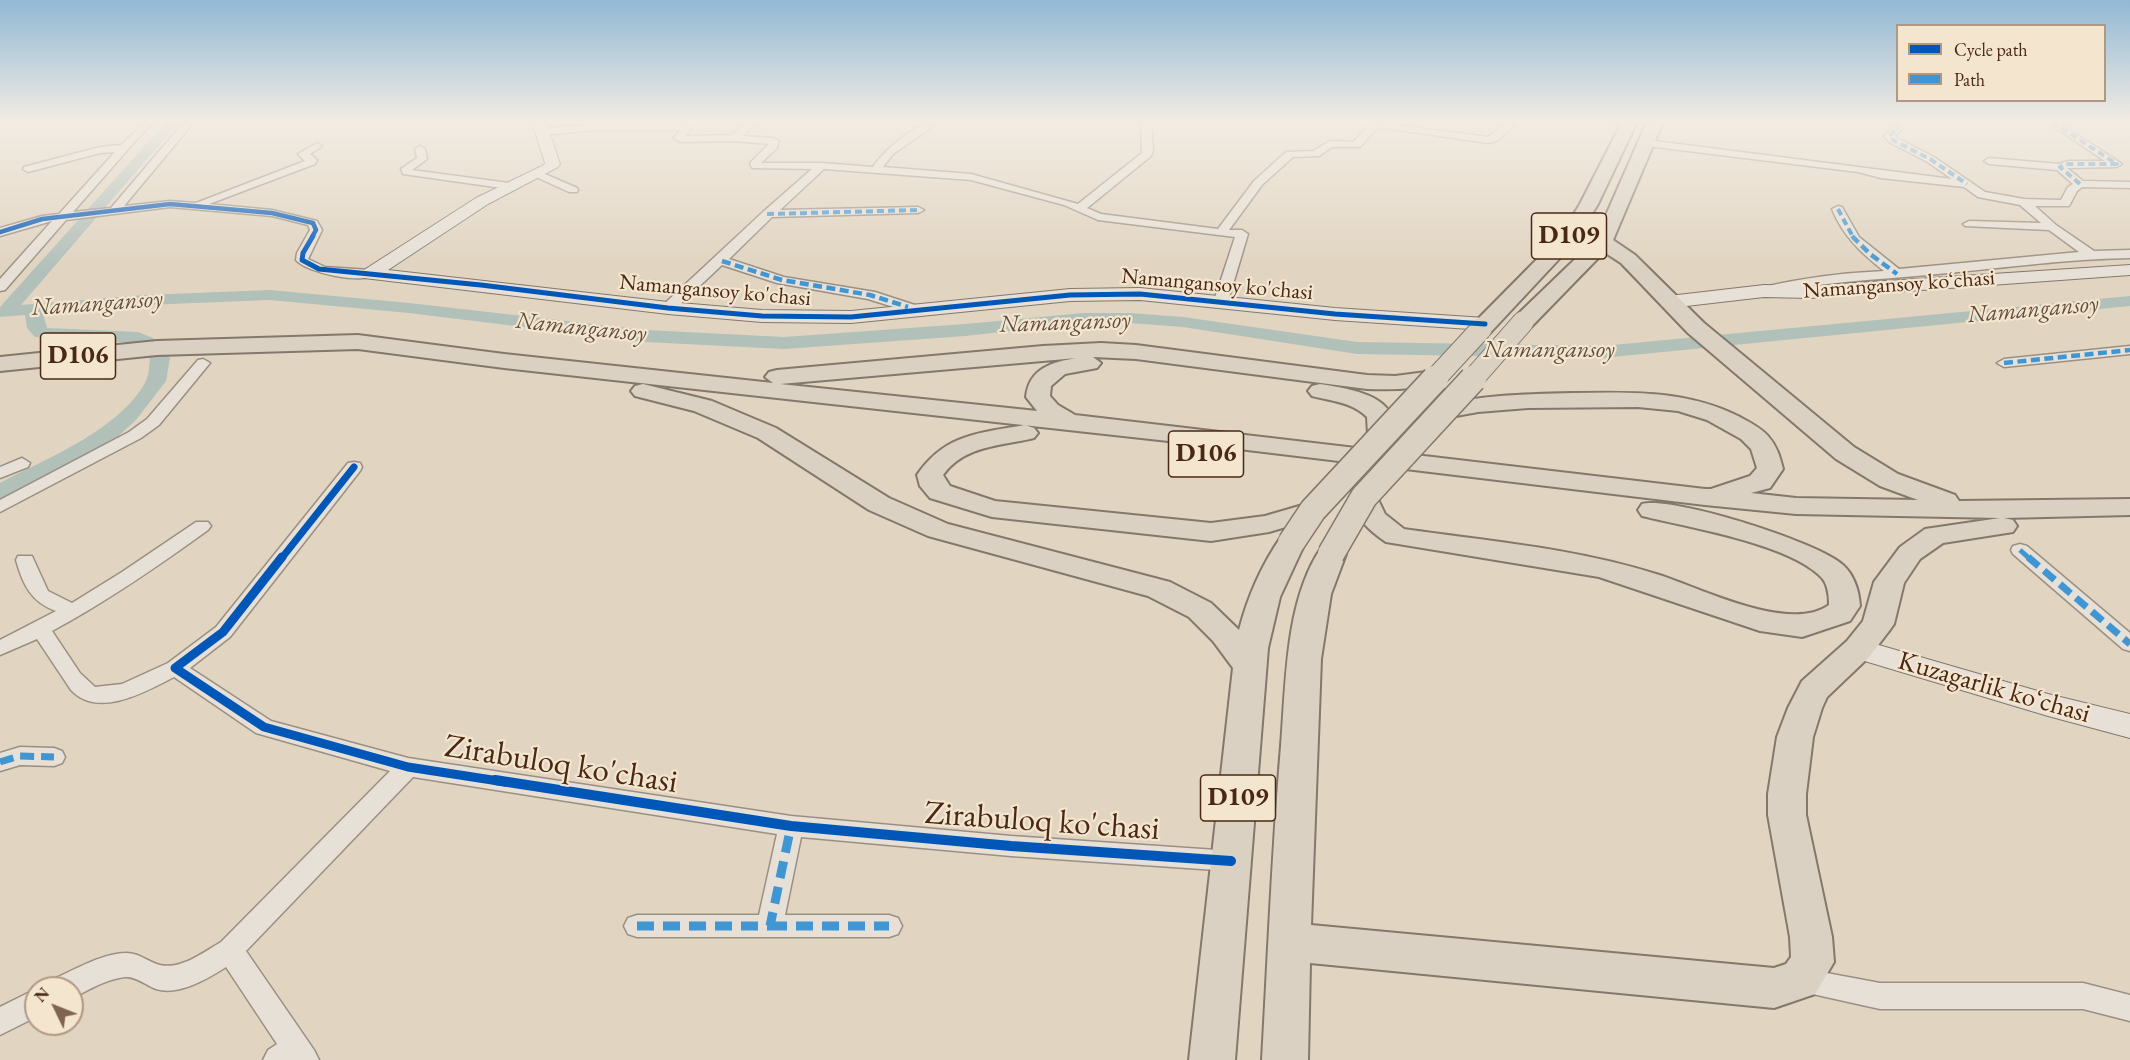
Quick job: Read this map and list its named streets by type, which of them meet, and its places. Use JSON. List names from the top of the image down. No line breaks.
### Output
{"streets":{"main road":["D109","D106"],"street":["Namangansoy ko'chasi","Namangansoy koʻchasi","Kuzagarlik koʻchasi","Zirabuloq ko'chasi"]},"crossings":[["D109","Namangansoy ko'chasi"],["D109","Zirabuloq ko'chasi"]],"water":["Namangansoy"],"legend":["Cycle path","Path"],"north":"top left"}
